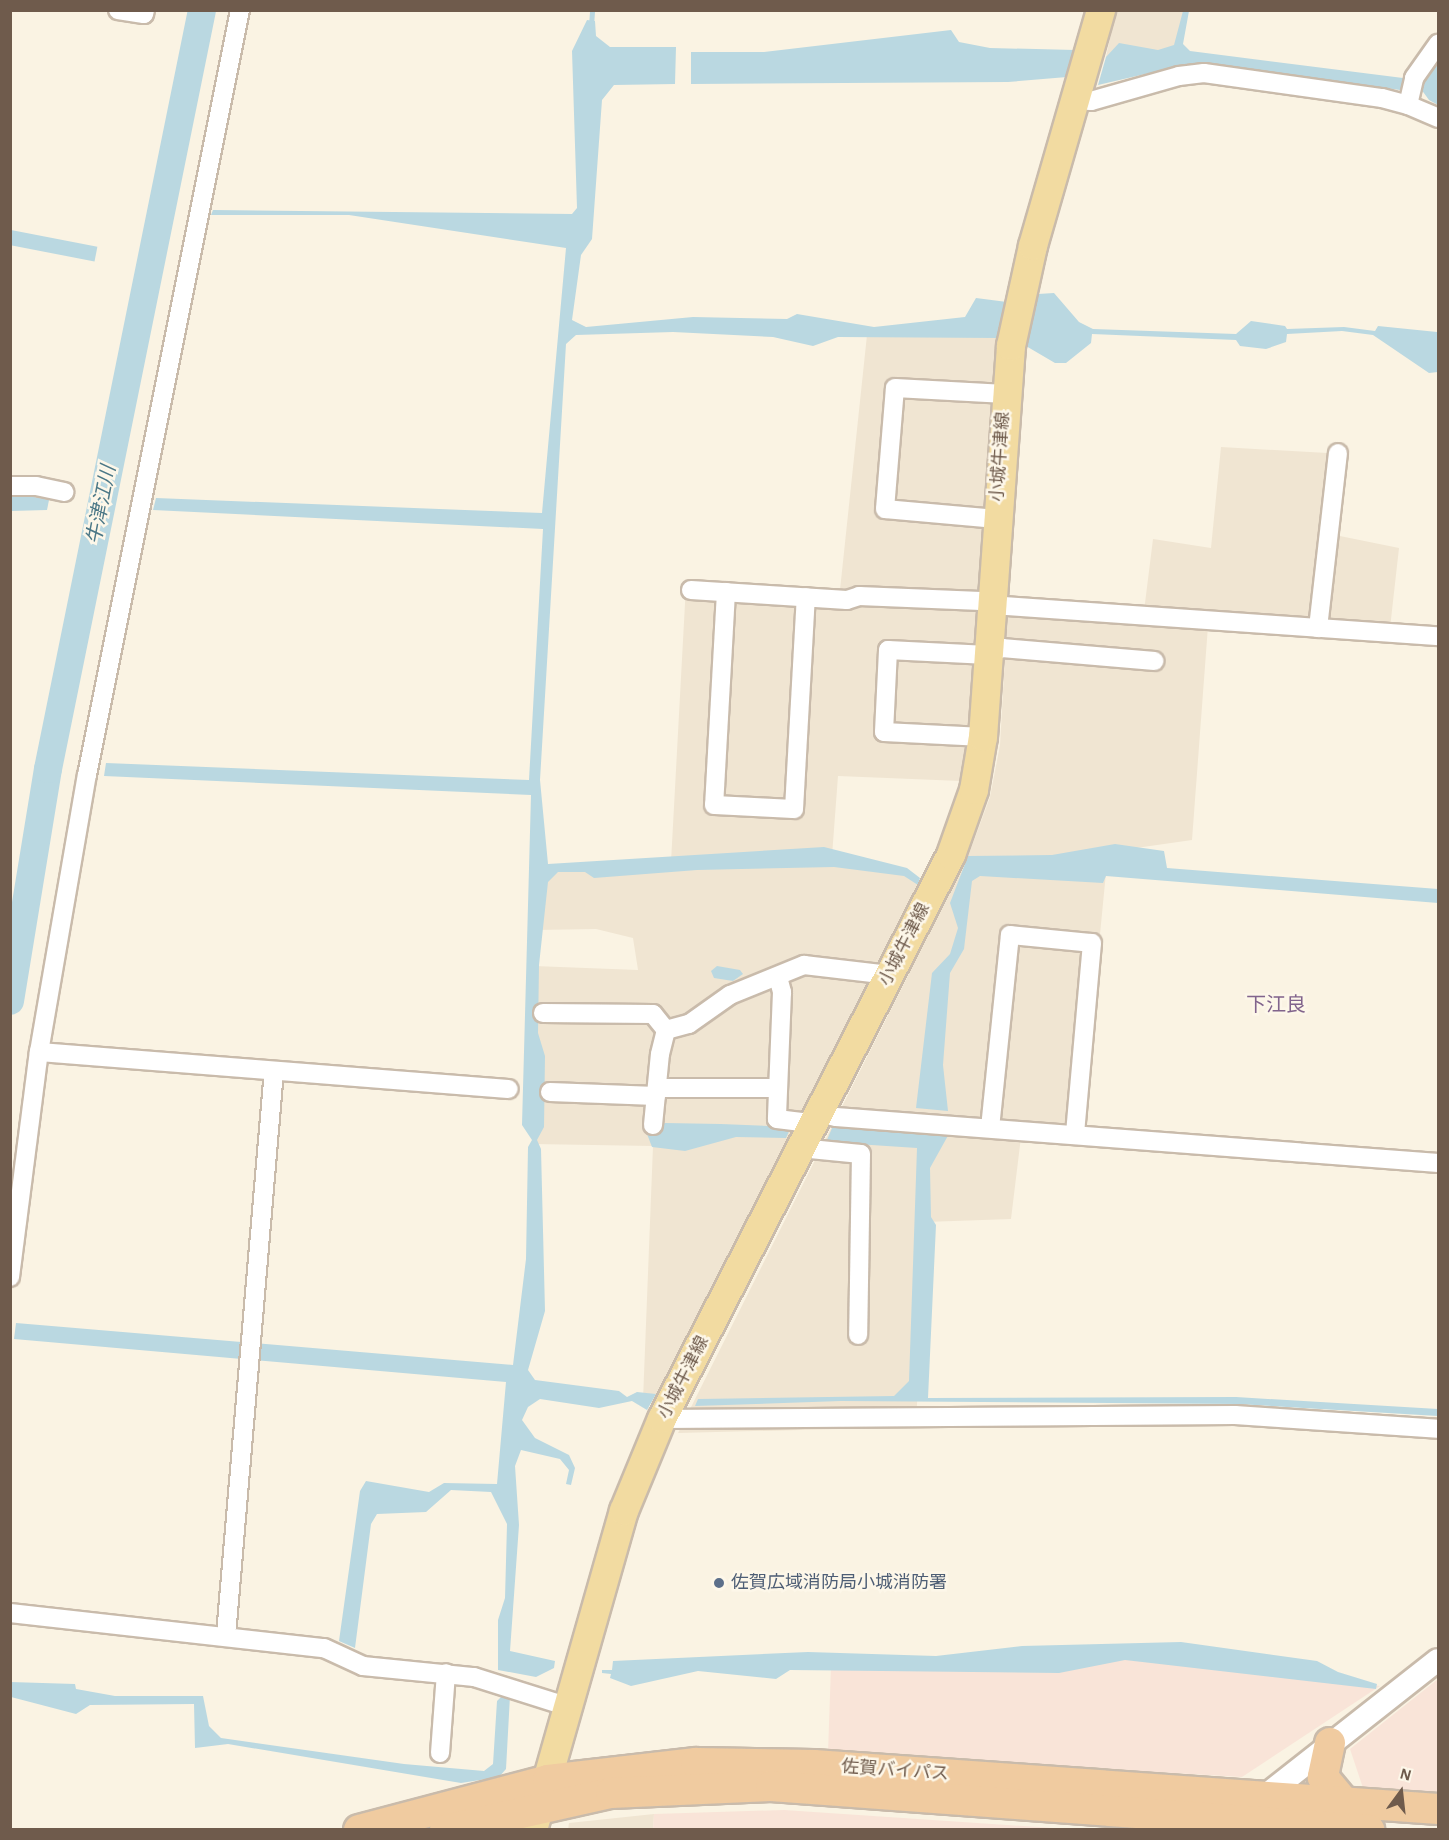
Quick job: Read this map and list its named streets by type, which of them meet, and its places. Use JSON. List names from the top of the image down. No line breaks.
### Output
{"streets":{"highway":["佐賀バイパス"],"main road":["小城牛津線"]},"crossings":[["小城牛津線","佐賀バイパス"]],"districts":["下江良"],"water":["牛津江川"],"places":["佐賀広域消防局小城消防署"],"north":"top"}
